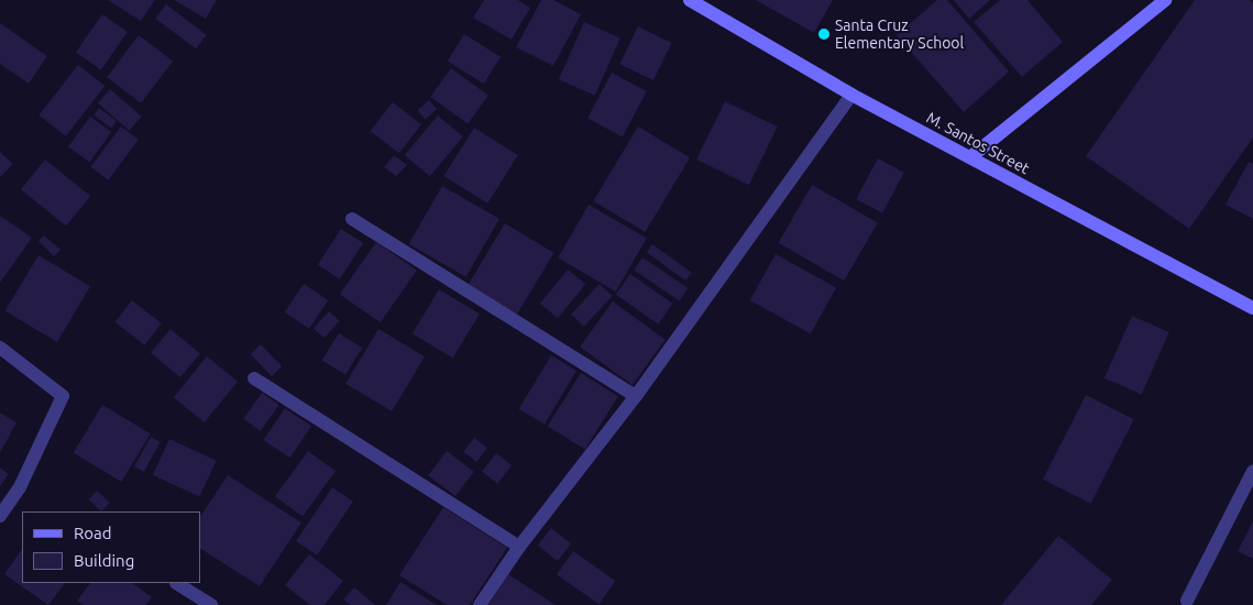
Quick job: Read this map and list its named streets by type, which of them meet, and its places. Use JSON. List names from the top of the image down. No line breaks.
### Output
{"streets":{"street":["M. Santos Street"]},"places":["Santa Cruz Elementary School"],"legend":["Road","Building"]}
